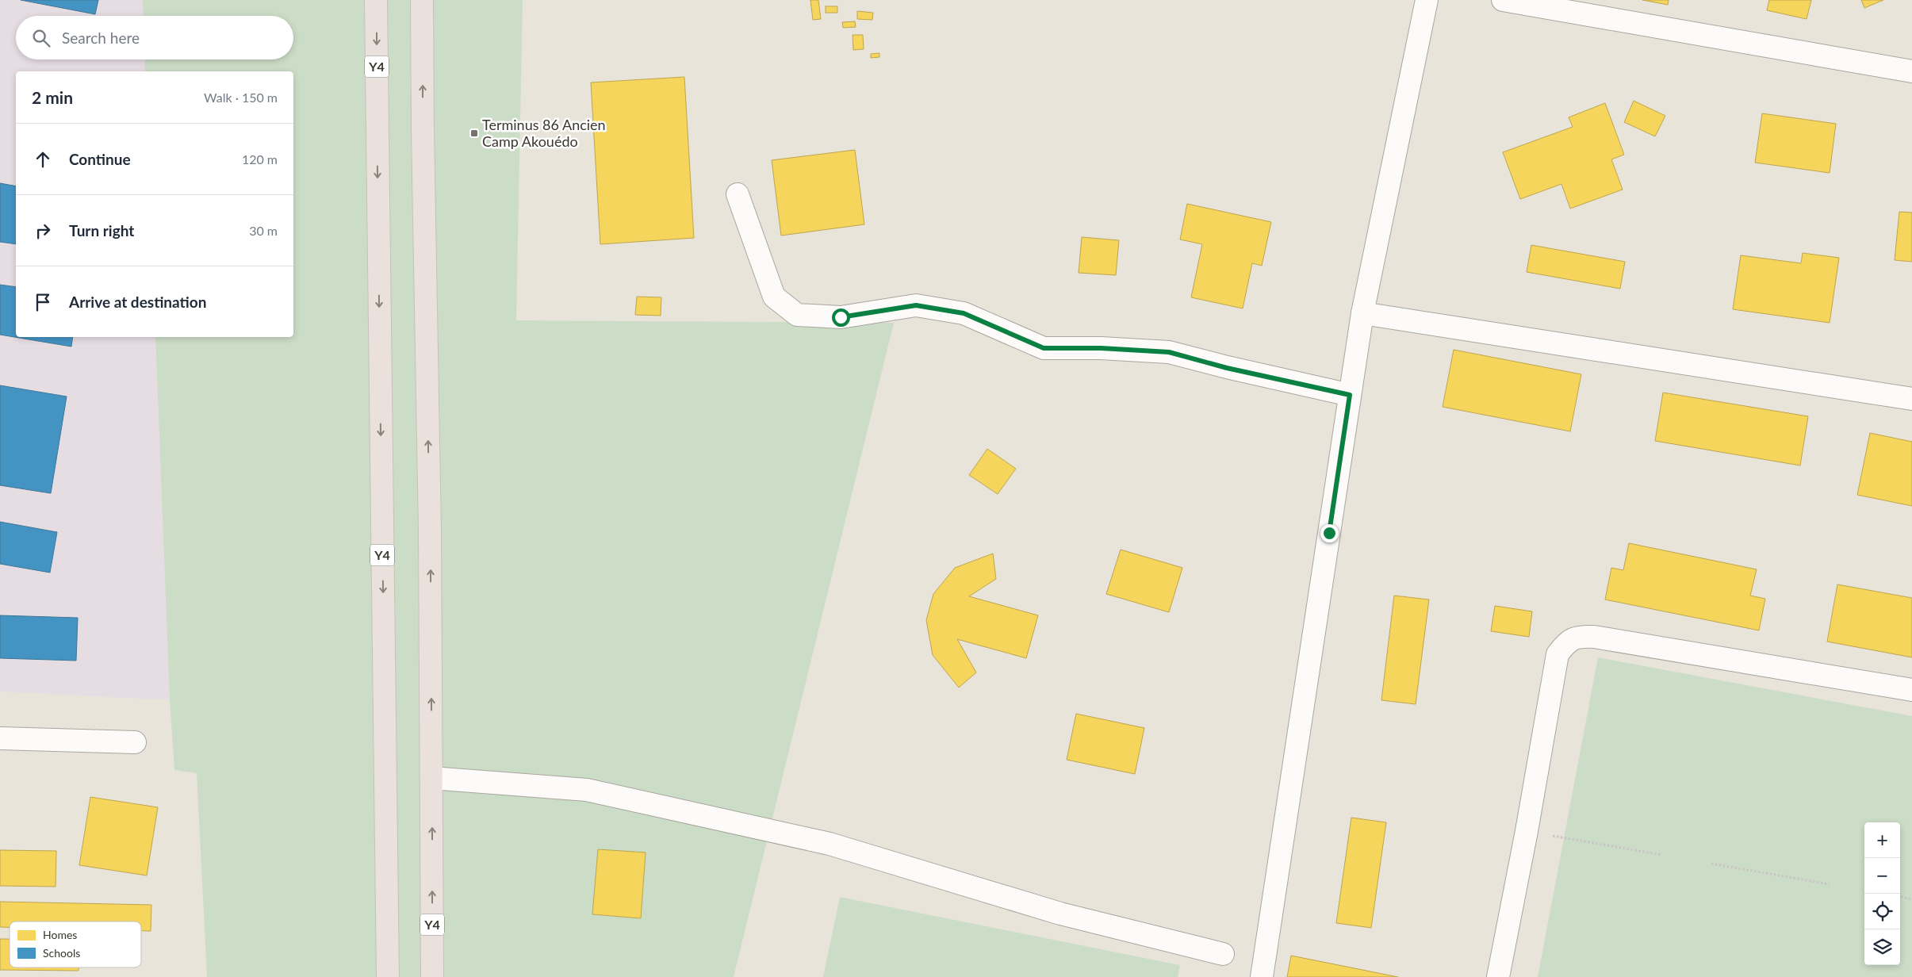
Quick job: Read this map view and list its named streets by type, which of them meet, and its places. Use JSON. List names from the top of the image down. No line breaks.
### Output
{"streets":{"highway":["Y4"]},"places":{"transit":["Terminus 86 Ancien Camp Akouédo"]},"legend":["Homes","Schools"],"page":{"search":"Search here","heading":["2 min","Walk · 150 m"],"list":[["Continue","120 m"],["Turn right","30 m"],"Arrive at destination"],"map_buttons":["+","−"]}}
